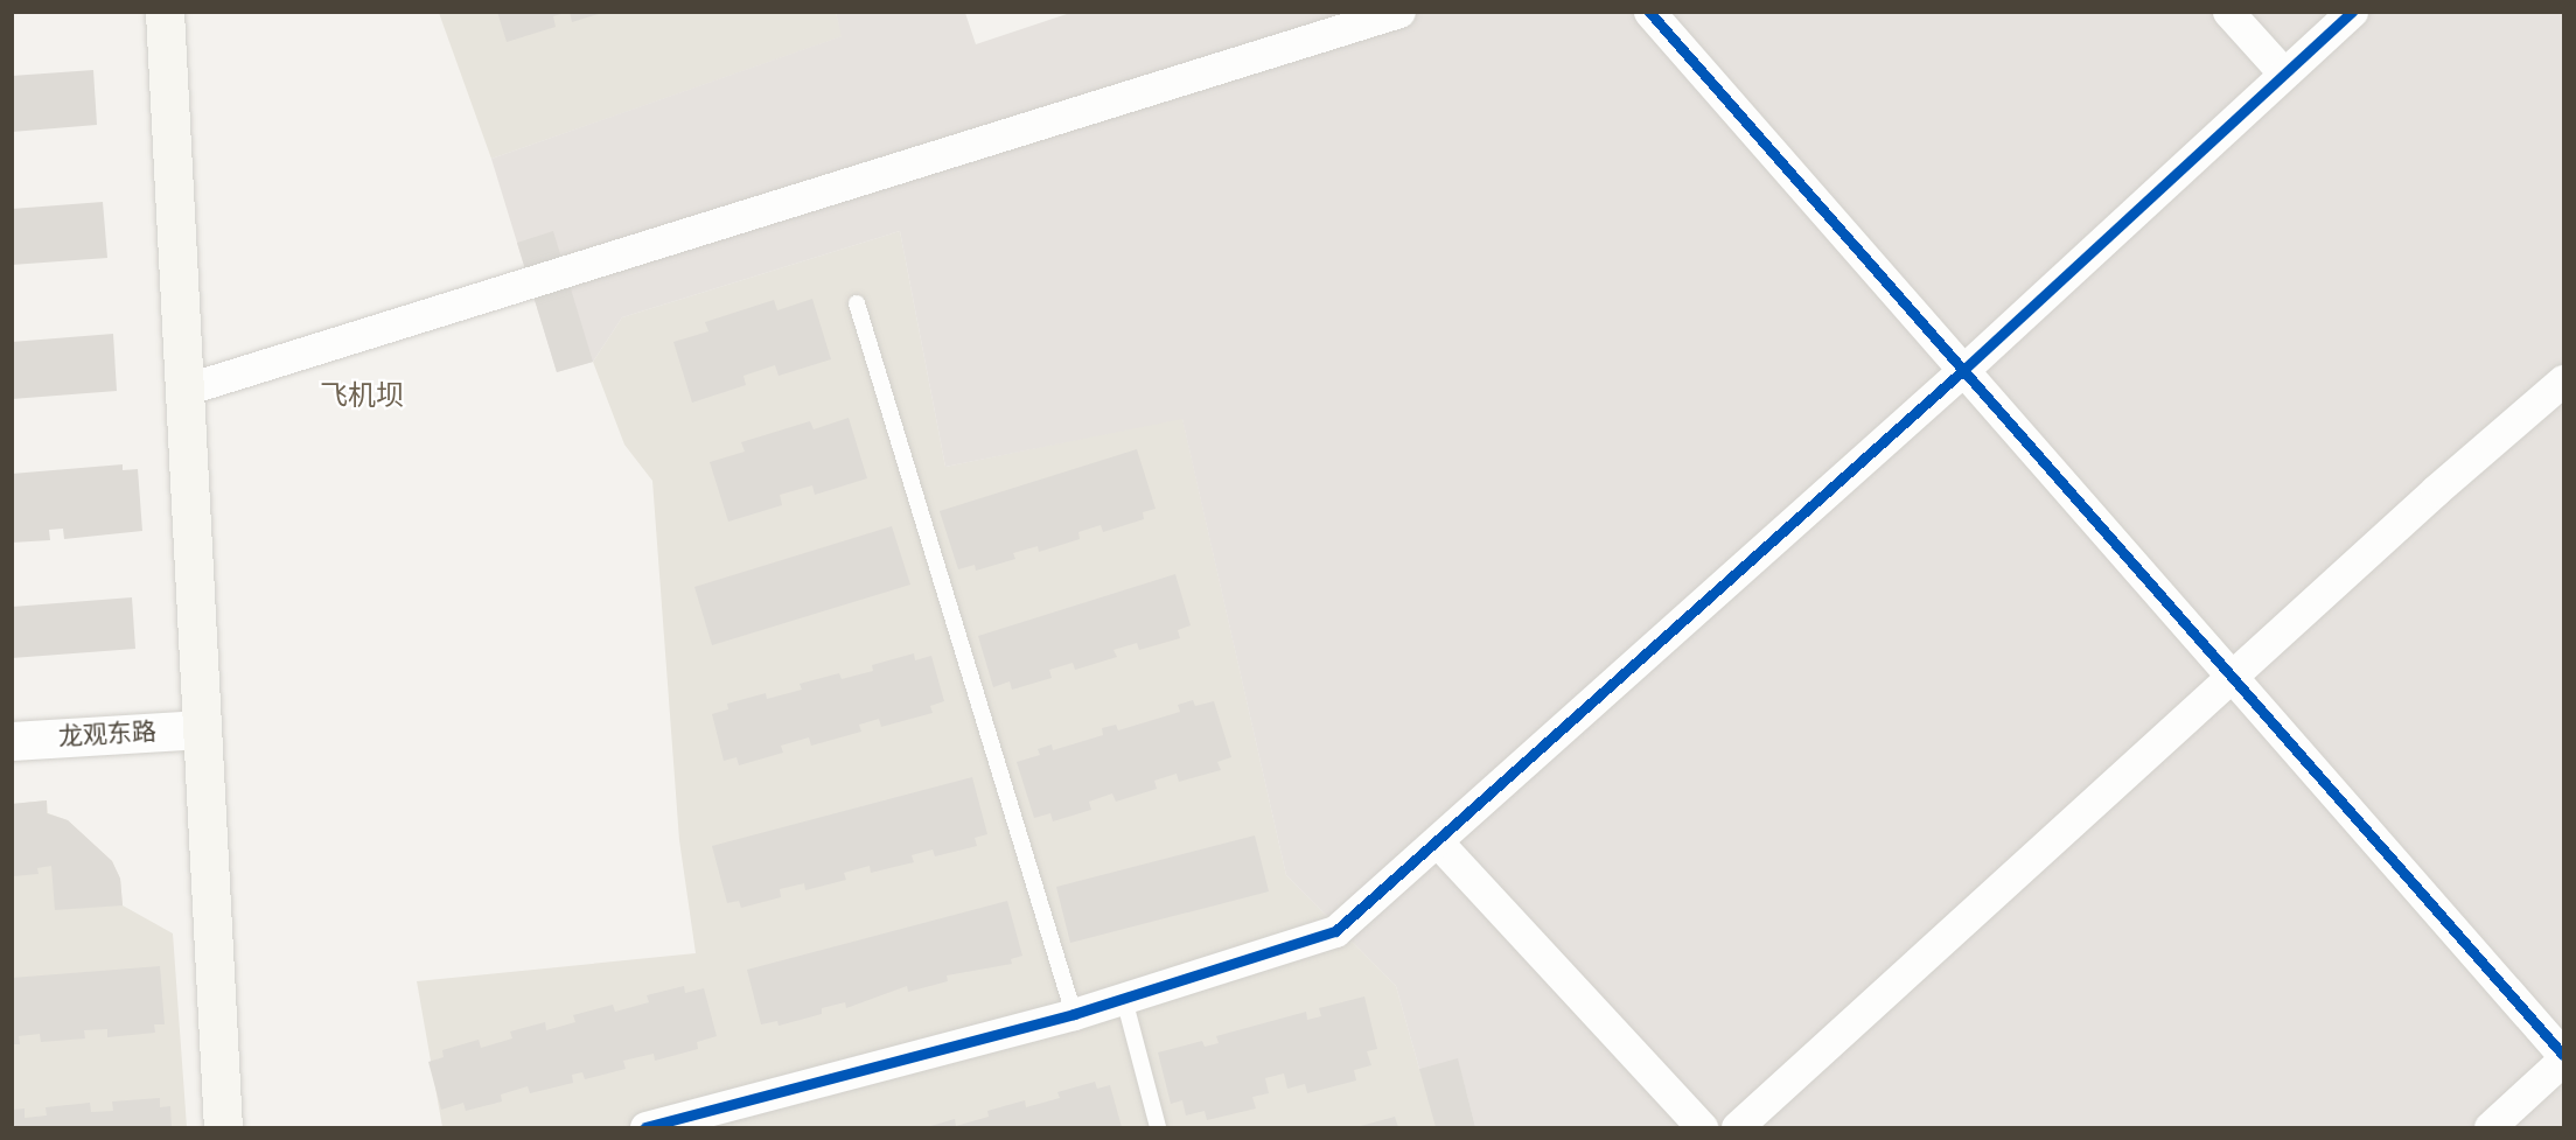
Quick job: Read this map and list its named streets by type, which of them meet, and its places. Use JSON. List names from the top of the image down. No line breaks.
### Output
{"streets":{"street":["龙观东路"]},"districts":["飞机坝"]}
